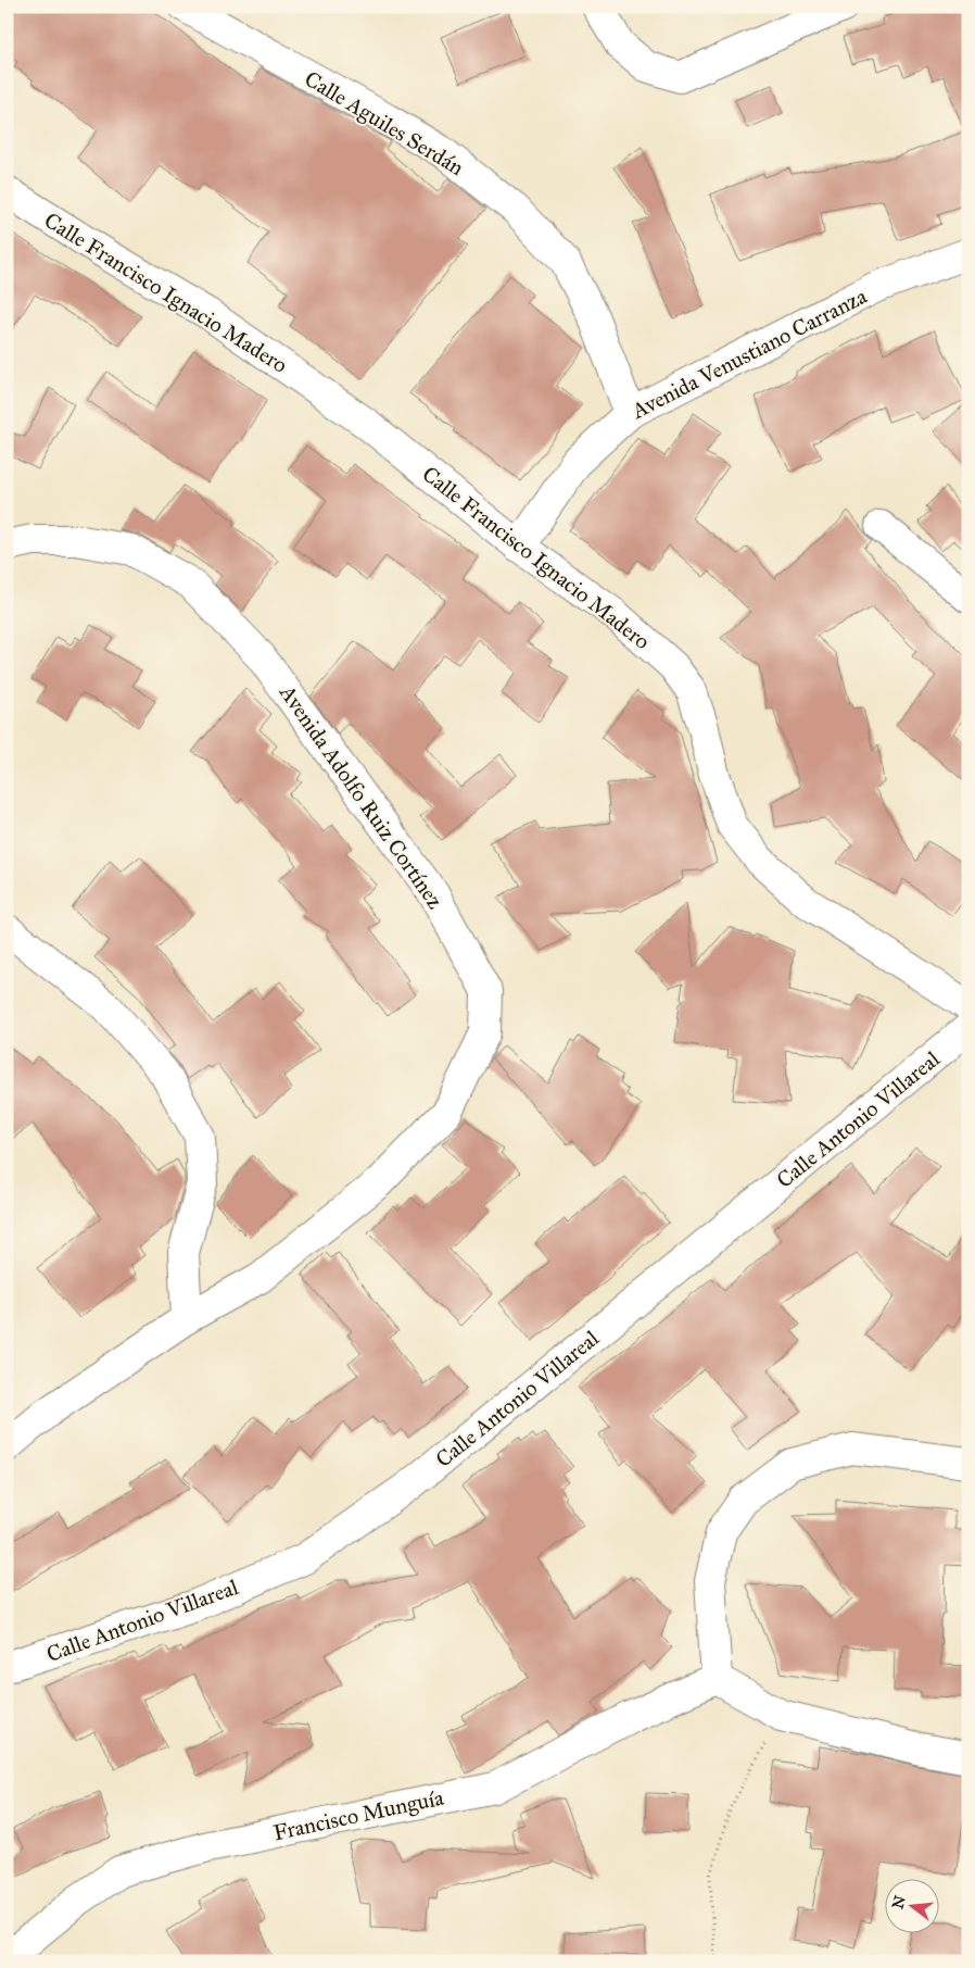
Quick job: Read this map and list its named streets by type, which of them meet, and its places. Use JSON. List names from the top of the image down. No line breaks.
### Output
{"streets":{"street":["Calle Aguiles Serdán","Calle Francisco Ignacio Madero","Avenida Venustiano Carranza","Avenida Adolfo Ruiz Cortínez","Calle Antonio Villareal","Francisco Munguía"]},"crossings":[["Calle Aguiles Serdán","Avenida Venustiano Carranza"],["Calle Francisco Ignacio Madero","Avenida Venustiano Carranza"]],"north":"left"}
